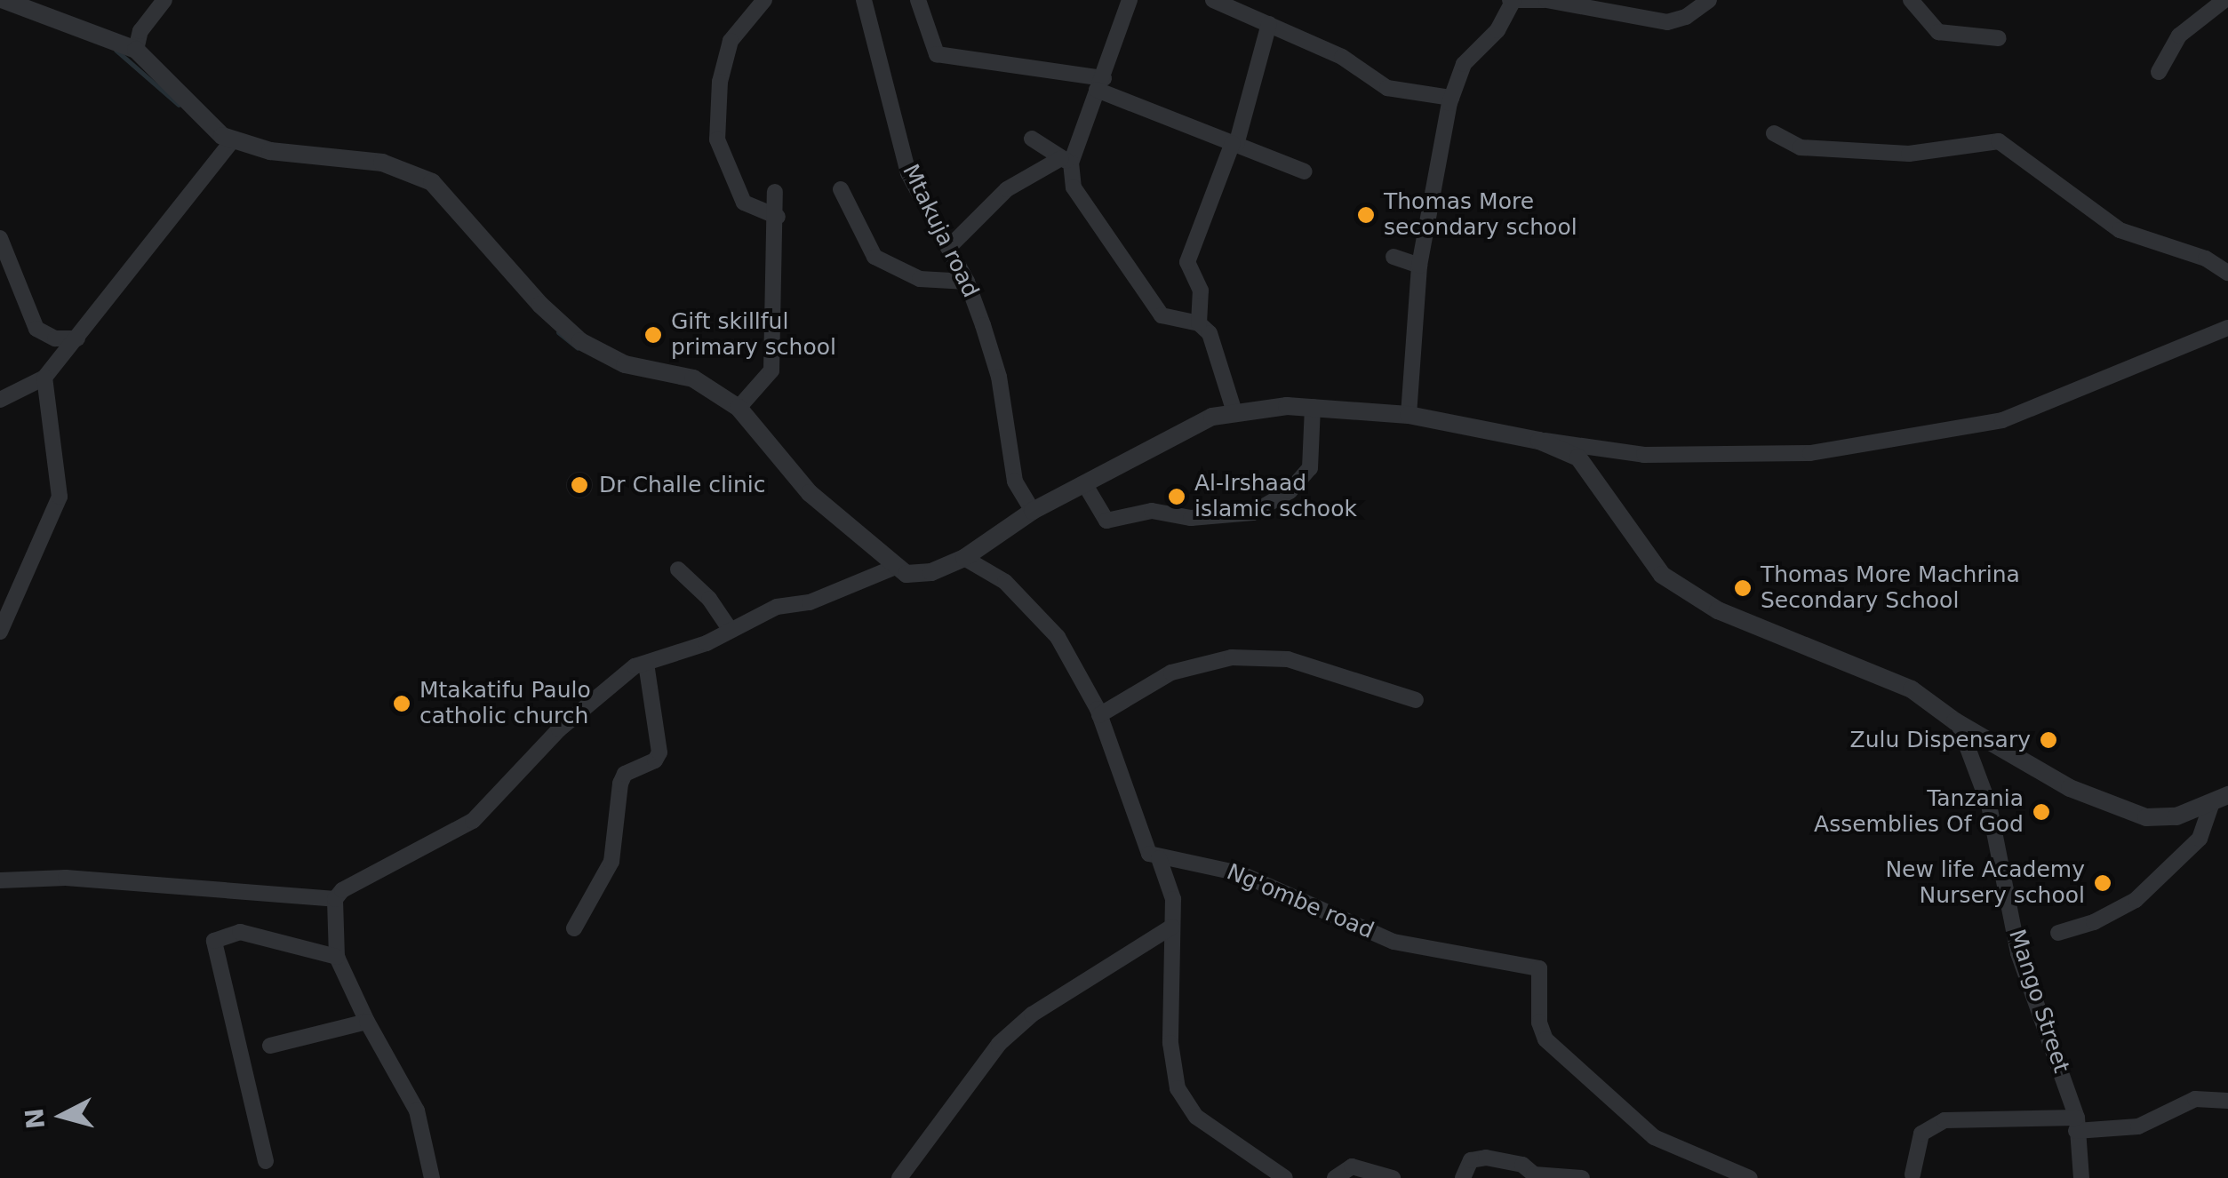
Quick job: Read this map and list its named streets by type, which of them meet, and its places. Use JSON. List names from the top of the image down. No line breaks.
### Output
{"streets":{"street":["Mtakuja road","Ng'ombe road","Mango Street"]},"places":["Thomas More secondary school","Gift skillful primary school","Dr Challe clinic","Al-Irshaad islamic schook","Thomas More Machrina Secondary School","Mtakatifu Paulo catholic church","Zulu Dispensary","Tanzania Assemblies Of God","New life Academy Nursery school"],"north":"left"}
